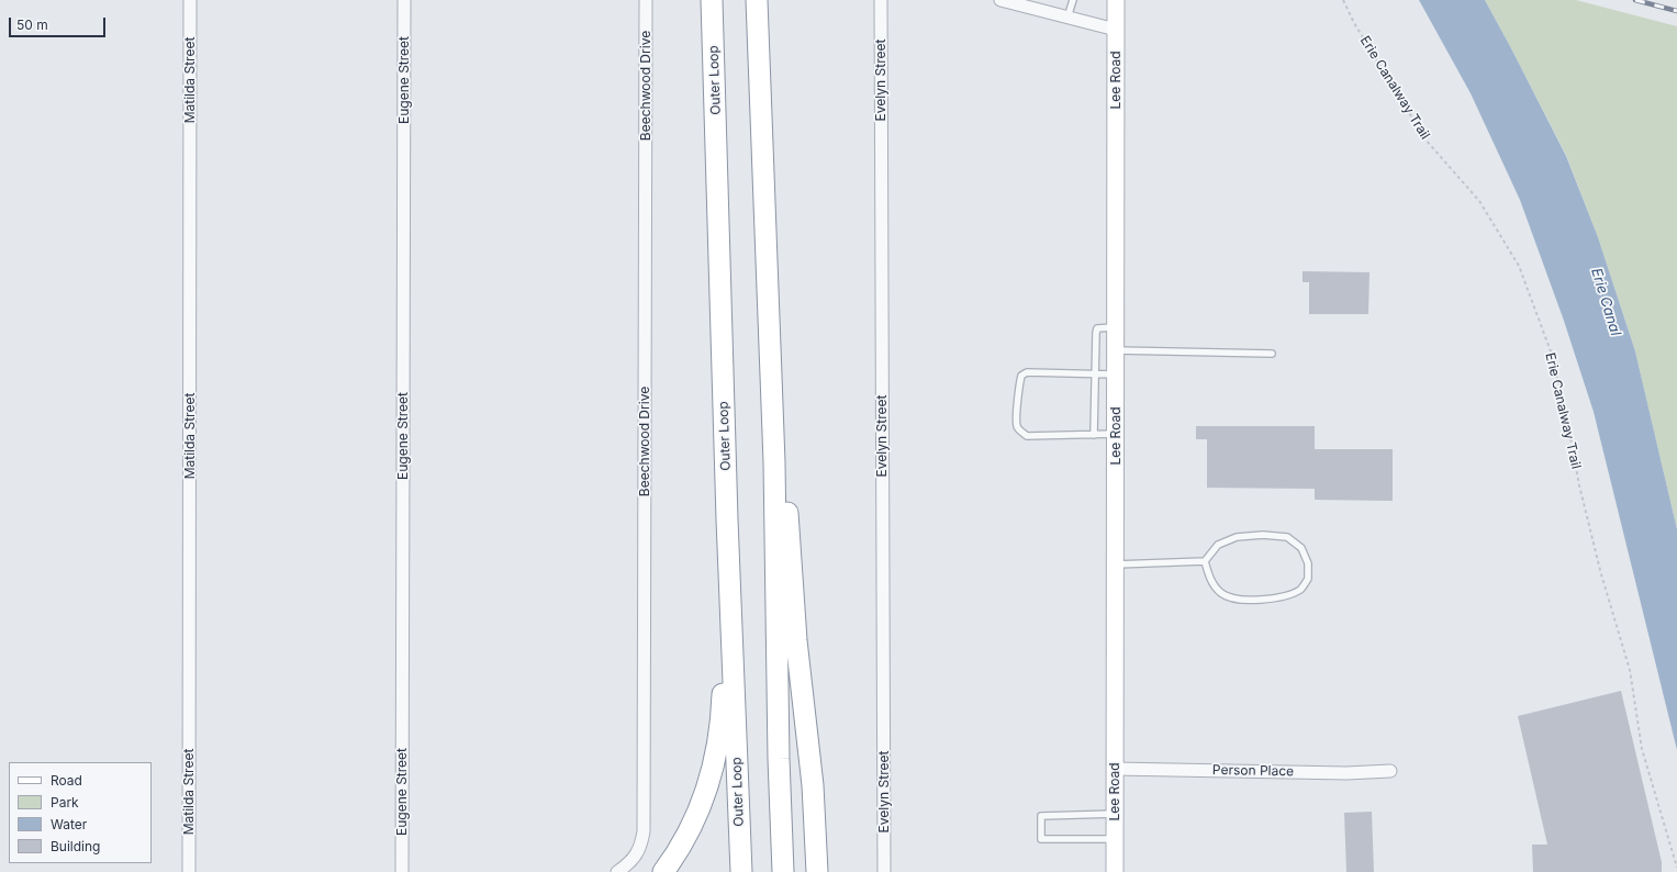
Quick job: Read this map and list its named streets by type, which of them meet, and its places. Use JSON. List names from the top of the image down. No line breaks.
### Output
{"streets":{"highway":["Outer Loop"],"street":["Matilda Street","Eugene Street","Evelyn Street","Lee Road","Beechwood Drive","Person Place"],"path":["Erie Canalway Trail"]},"crossings":[["Lee Road","Person Place"]],"water":["Erie Canal"],"legend":["Road","Park","Water","Building"],"scale_bar":"50 m"}
